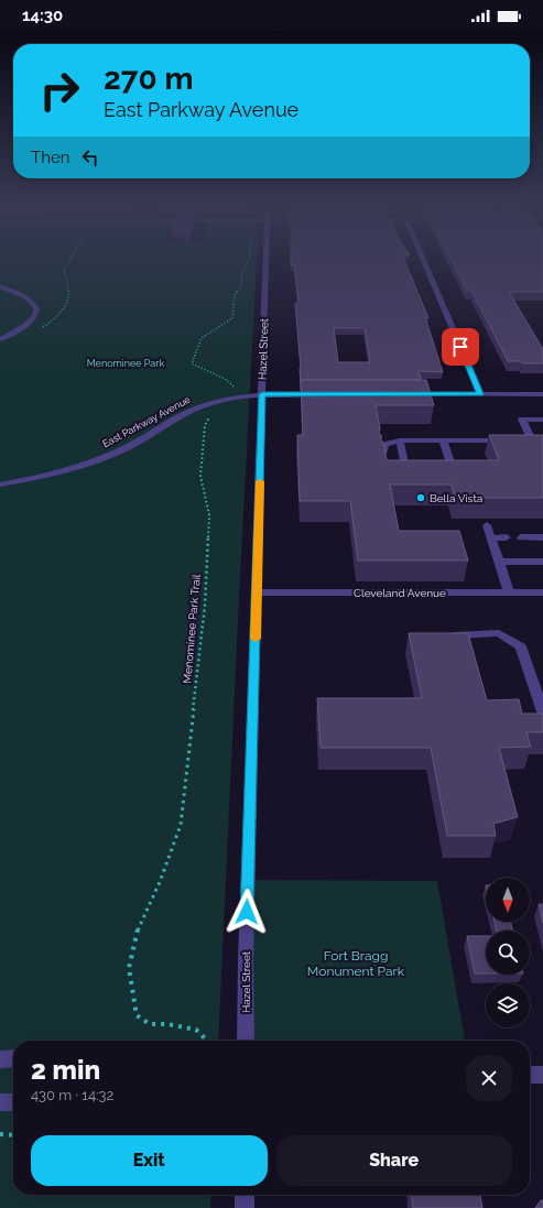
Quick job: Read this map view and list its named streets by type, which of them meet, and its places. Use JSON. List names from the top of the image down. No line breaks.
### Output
{"streets":{"street":["Hazel Street","East Parkway Avenue","Cleveland Avenue"],"path":["Menominee Park Trail"]},"crossings":[["Hazel Street","East Parkway Avenue"],["Hazel Street","Cleveland Avenue"]],"parks":["Menominee Park","Fort Bragg Monument Park"],"places":["Bella Vista"],"north":"bottom","page":{"status":"14:30","turn":["270 m","East Parkway Avenue"],"then":"Then","heading":["2 min","430 m · 14:32"],"buttons":["Exit","Share"]}}
